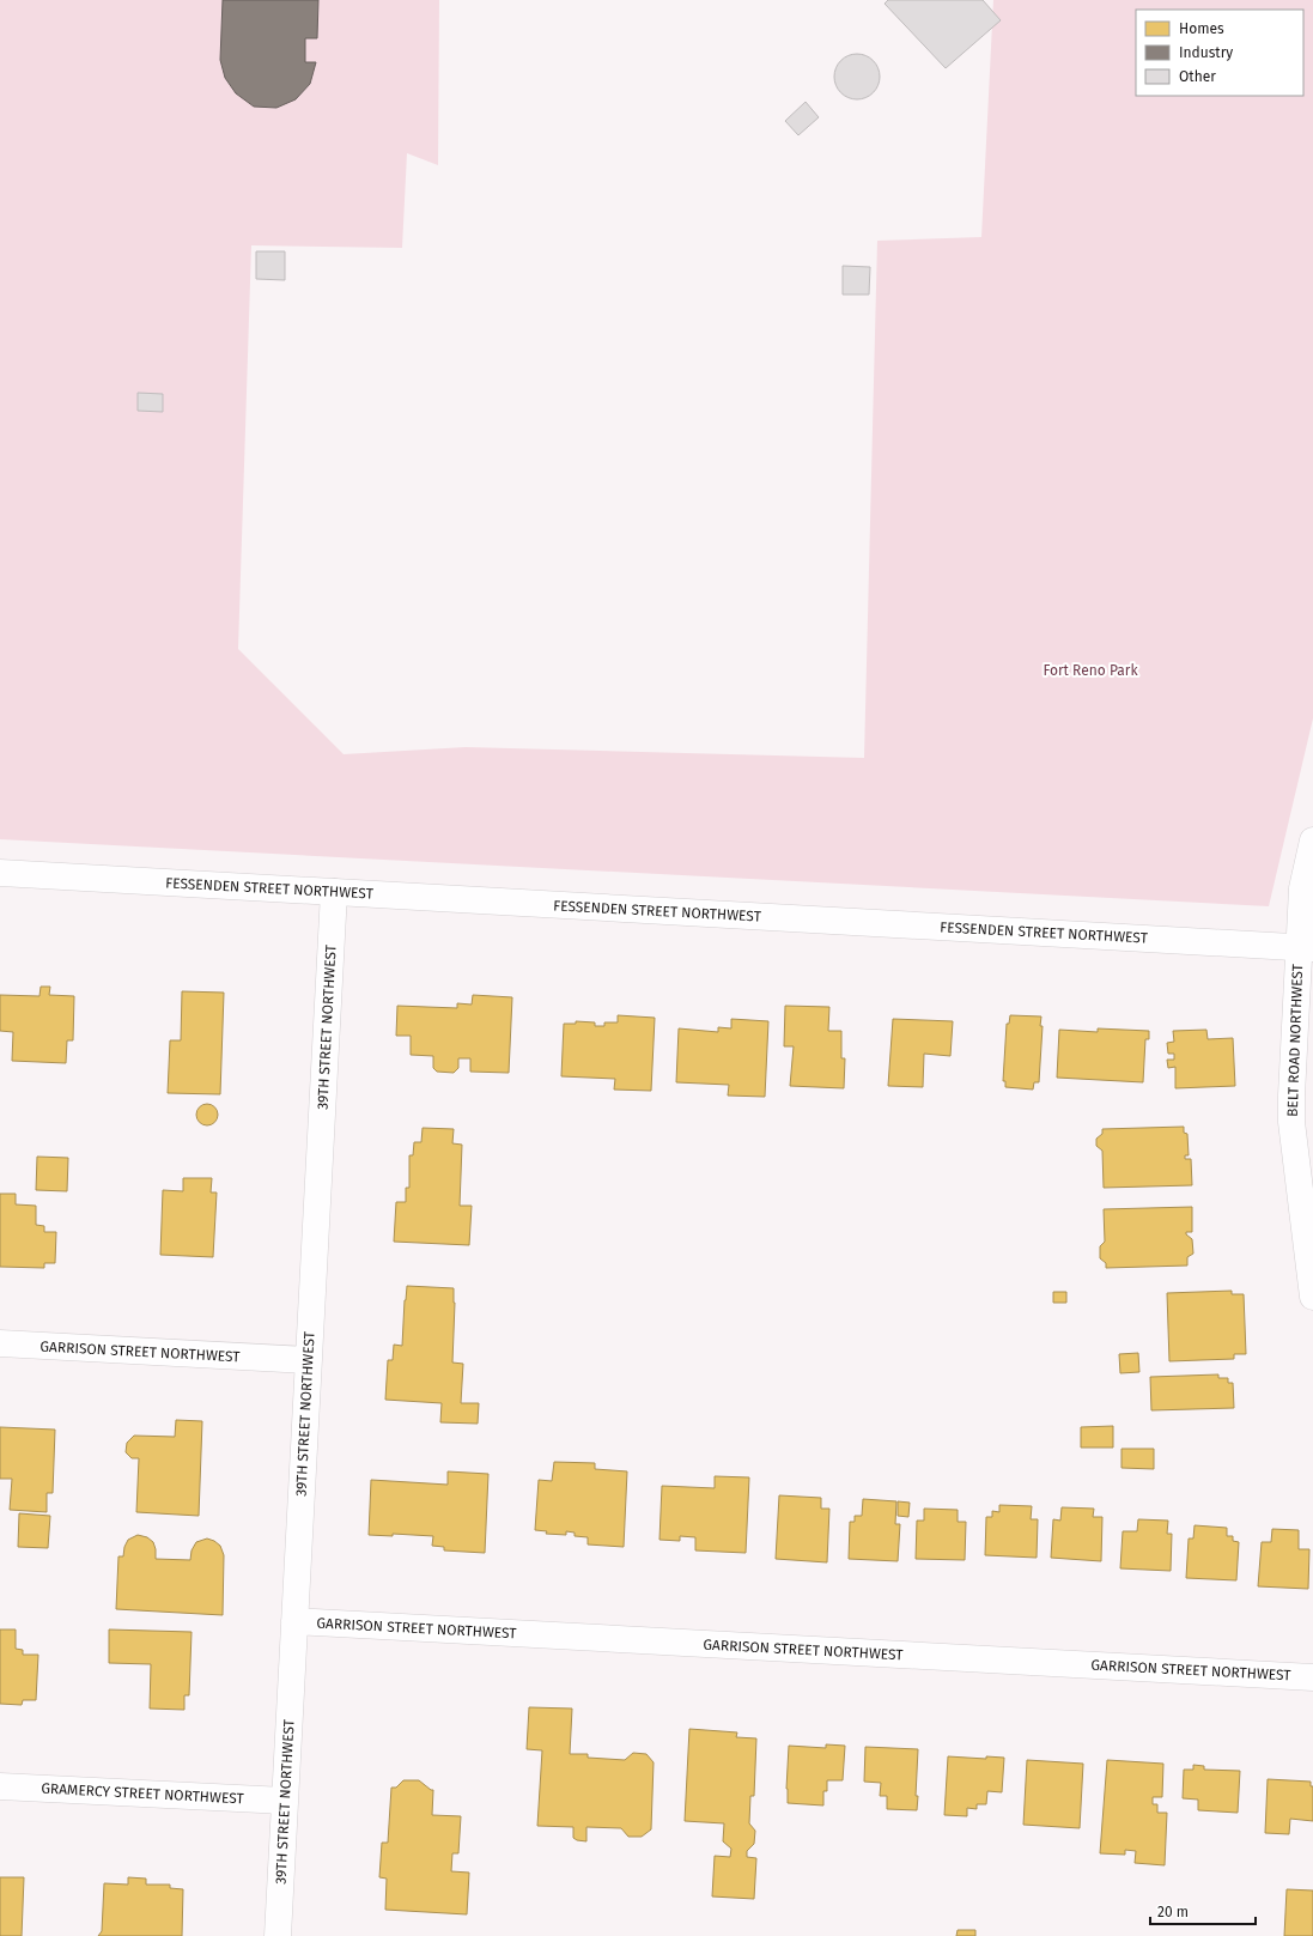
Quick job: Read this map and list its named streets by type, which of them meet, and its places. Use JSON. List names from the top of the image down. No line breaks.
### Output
{"streets":{"street":["FESSENDEN STREET NORTHWEST","39TH STREET NORTHWEST","BELT ROAD NORTHWEST","GARRISON STREET NORTHWEST","GRAMERCY STREET NORTHWEST"]},"crossings":[["FESSENDEN STREET NORTHWEST","39TH STREET NORTHWEST"],["FESSENDEN STREET NORTHWEST","BELT ROAD NORTHWEST"],["39TH STREET NORTHWEST","GARRISON STREET NORTHWEST"],["39TH STREET NORTHWEST","GRAMERCY STREET NORTHWEST"]],"parks":["Fort Reno Park"],"legend":["Homes","Industry","Other"],"scale_bar":"20 m"}
